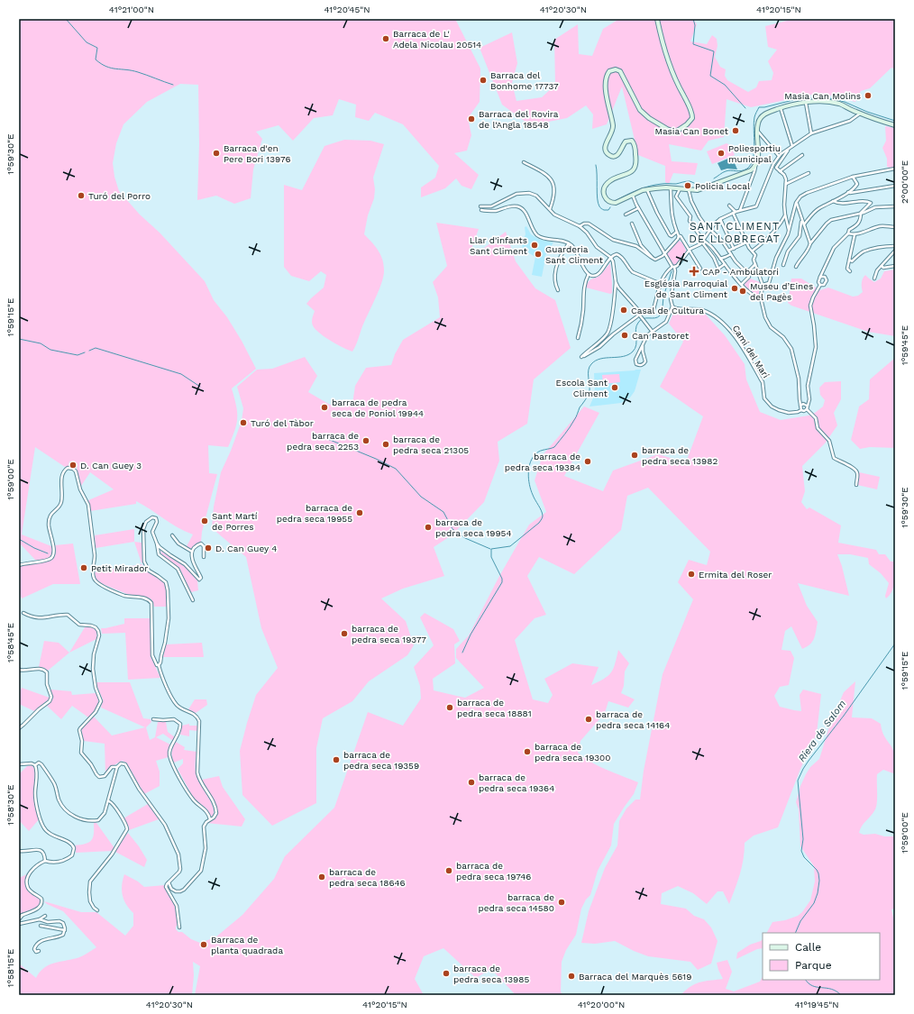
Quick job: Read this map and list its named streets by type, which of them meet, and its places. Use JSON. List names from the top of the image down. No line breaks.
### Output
{"streets":{"street":["Camí del Marí"]},"districts":["SANT CLIMENT DE LLOBREGAT"],"water":["Riera de Salom"],"places":{"other":["Barraca de L' Adela Nicolau 20514","Barraca del Bonhome 17737","Masia Can Molins","Barraca del Rovira de l'Angla 18548","Masia Can Bonet","Barraca d'en Pere Bori 13976","Poliesportiu municipal","Policia Local","Turó del Porro","Llar d'infants Sant Climent","Guarderia Sant Climent","Església Parroquial de Sant Climent","Museu d’Eines del Pagès","Casal de Cultura","Can Pastoret","Escola Sant Climent","barraca de pedra seca de Poniol 19944","Turó del Tàbor","barraca de pedra seca 2253","barraca de pedra seca 21305","barraca de pedra seca 13982","barraca de pedra seca 19384","D. Can Guey 3","barraca de pedra seca 19955","Sant Martí de Porres","barraca de pedra seca 19954","D. Can Guey 4","Petit Mirador","Ermita del Roser","barraca de pedra seca 19377","barraca de pedra seca 18881","barraca de pedra seca 14164","barraca de pedra seca 19300","barraca de pedra seca 19359","barraca de pedra seca 19364","barraca de pedra seca 19746","barraca de pedra seca 18646","barraca de pedra seca 14580","Barraca de planta quadrada","barraca de pedra seca 13985","Barraca del Marquès 5619"],"health":["CAP - Ambulatori"]},"legend":["Calle","Parque"],"coordinates":["41°21'00\"N","41°20'45\"N","41°20'30\"N","41°20'15\"N","1°59'30\"E","2°00'00\"E","1°59'15\"E","1°59'45\"E","1°59'00\"E","1°58'45\"E","1°58'30\"E","1°58'15\"E","41°20'00\"N","41°19'45\"N"]}
